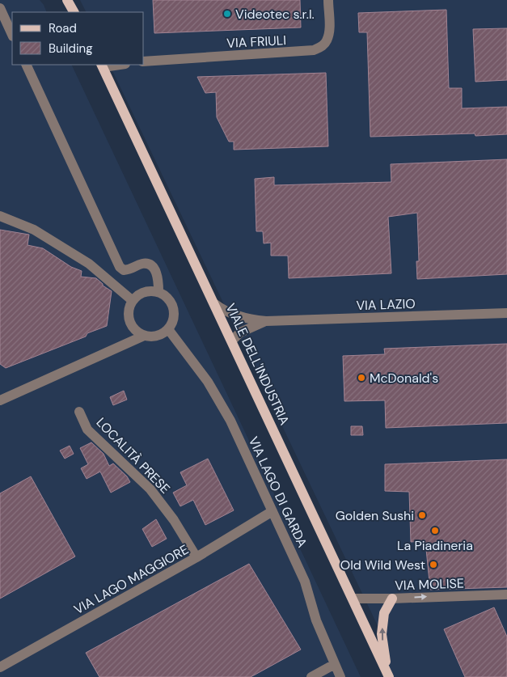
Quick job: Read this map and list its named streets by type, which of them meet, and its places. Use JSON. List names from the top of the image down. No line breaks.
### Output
{"streets":{"main road":["VIALE DELL'INDUSTRIA"],"street":["VIA FRIULI","VIA LAZIO","LOCALITÀ PRESE","VIA LAGO DI GARDA","VIA LAGO MAGGIORE","VIA MOLISE"]},"crossings":[["VIALE DELL'INDUSTRIA","VIA MOLISE"],["LOCALITÀ PRESE","VIA LAGO MAGGIORE"],["VIA LAGO DI GARDA","VIA LAGO MAGGIORE"]],"one_way":["VIA MOLISE"],"places":["Videotec s.r.l.","McDonald's","Golden Sushi","La Piadineria","Old Wild West"],"legend":["Road","Building"]}
